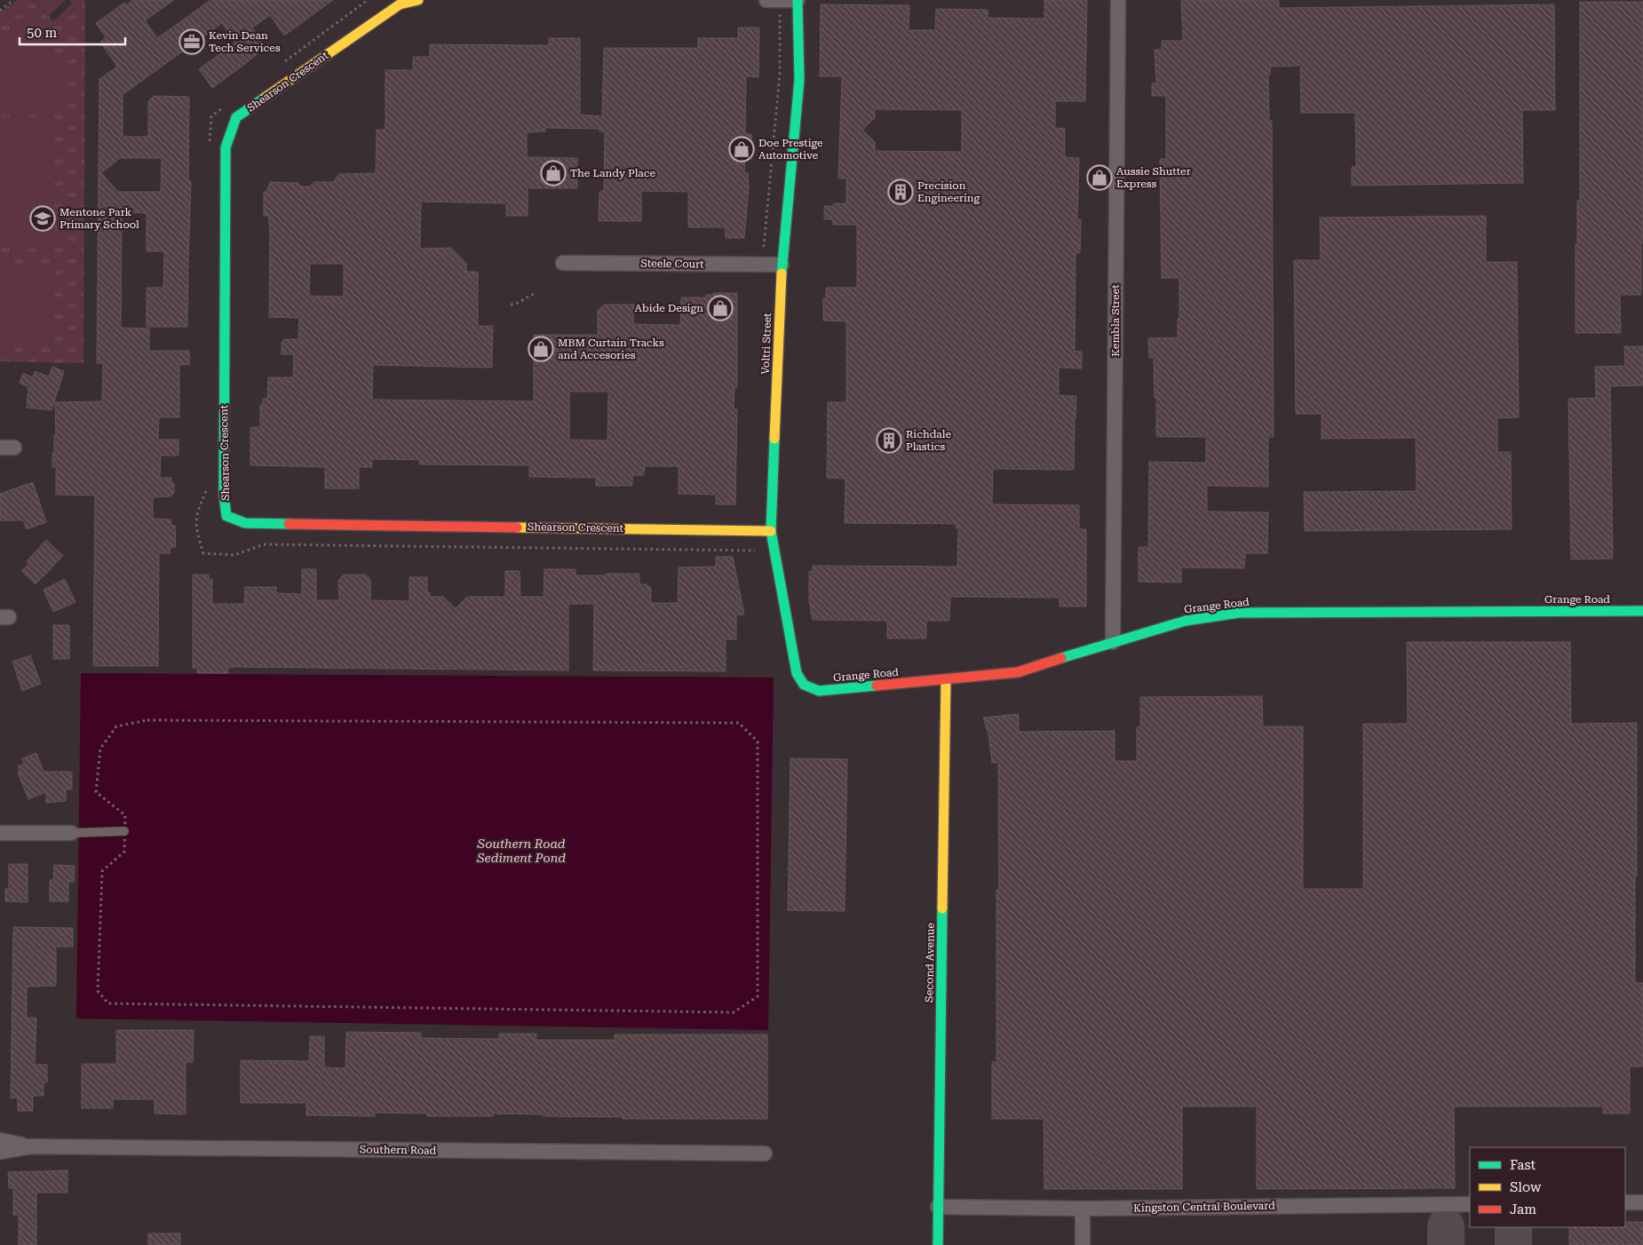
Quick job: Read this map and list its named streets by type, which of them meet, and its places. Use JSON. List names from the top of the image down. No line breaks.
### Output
{"streets":{"street":["Shearson Crescent","Steele Court","Kembla Street","Voltri Street","Grange Road","Second Avenue","Southern Road","Kingston Central Boulevard"]},"crossings":[["Shearson Crescent","Voltri Street"],["Steele Court","Voltri Street"],["Kembla Street","Grange Road"],["Voltri Street","Grange Road"],["Grange Road","Second Avenue"],["Second Avenue","Kingston Central Boulevard"]],"water":["Southern Road Sediment Pond"],"places":{"office":["Kevin Dean Tech Services"],"shop":["Doe Prestige Automotive","The Landy Place","Aussie Shutter Express","Abide Design","MBM Curtain Tracks and Accesories"],"building":["Precision Engineering","Richdale Plastics"],"school or university":["Mentone Park Primary School"]},"legend":["Fast","Slow","Jam"],"scale_bar":"50 m"}
